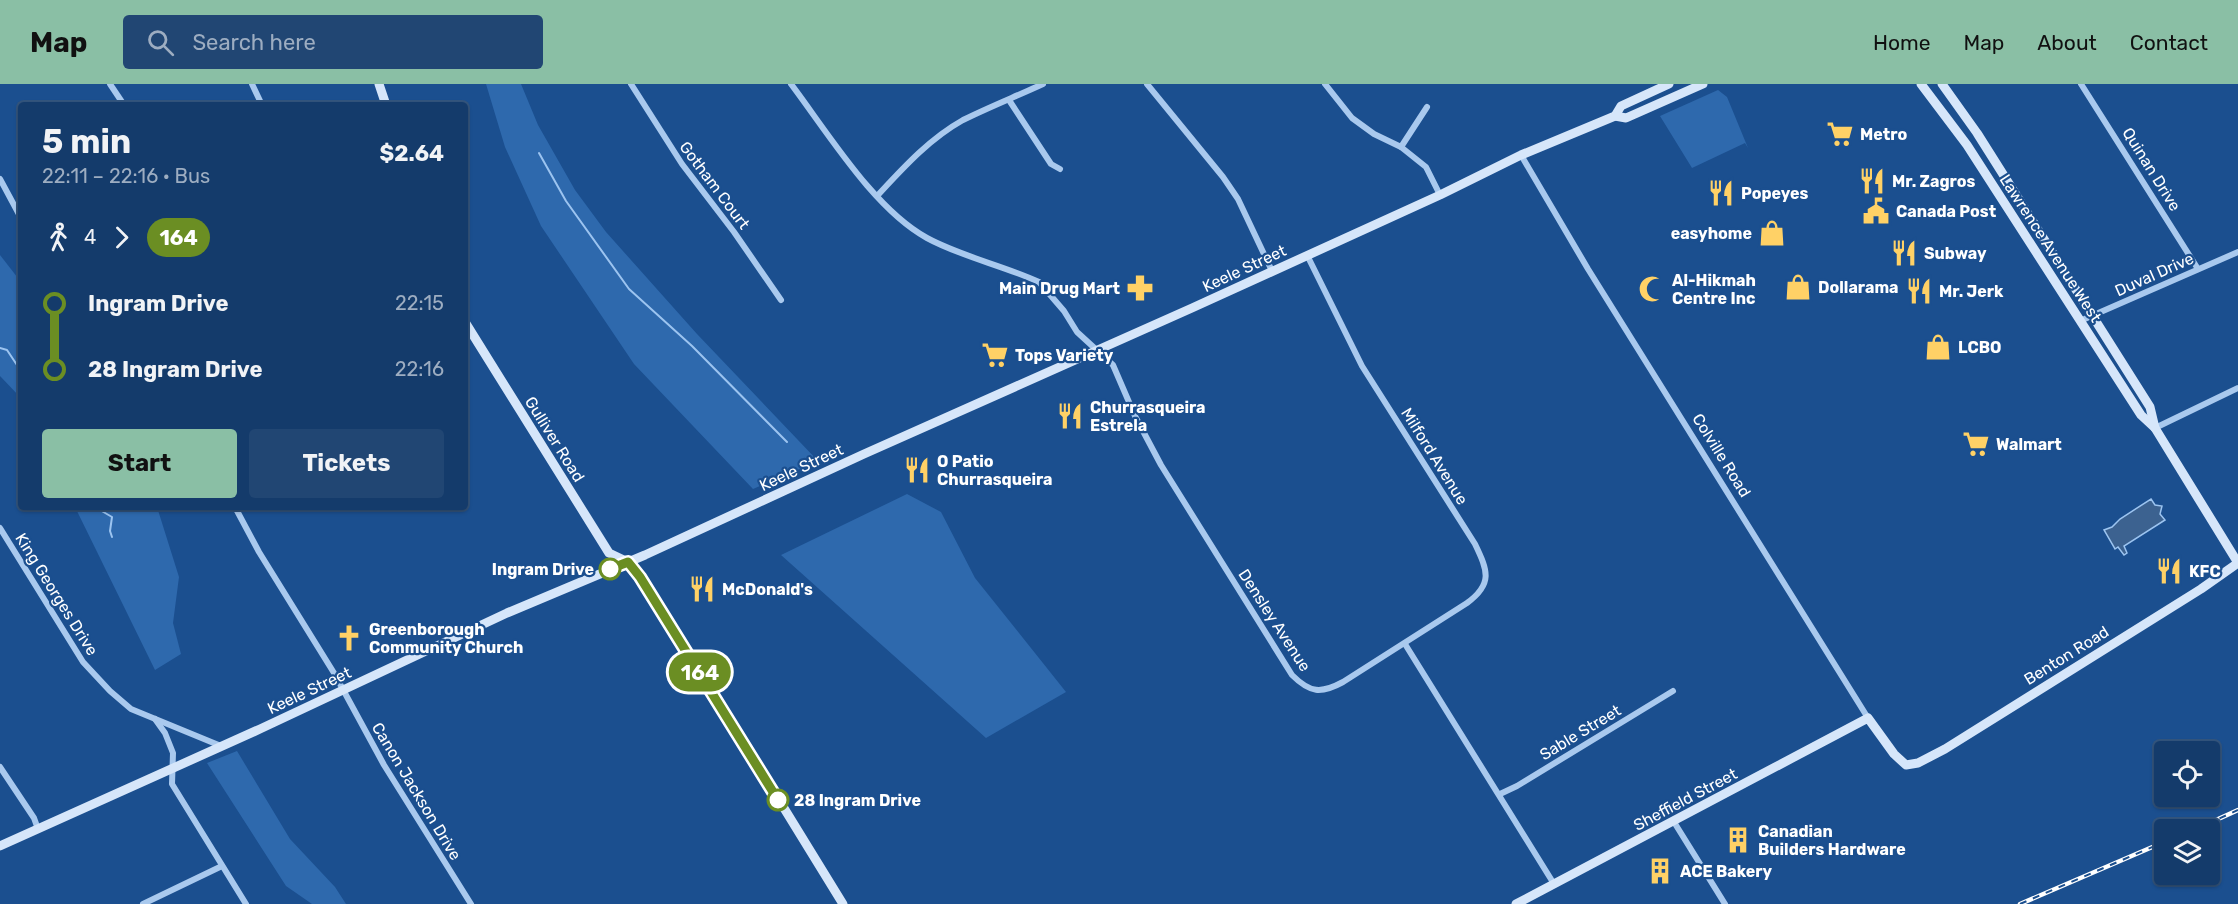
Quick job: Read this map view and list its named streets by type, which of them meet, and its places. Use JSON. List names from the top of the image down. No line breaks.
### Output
{"streets":{"main road":["Lawrence Avenue West","Keele Street","Gulliver Road","Colville Road","Benton Road","Sheffield Street"],"street":["Quinan Drive","Gotham Court","Duval Drive","Milford Avenue","King Georges Drive","Densley Avenue","Sable Street","Canon Jackson Drive"]},"crossings":[["Quinan Drive","Duval Drive"],["Lawrence Avenue West","Duval Drive"],["Lawrence Avenue West","Benton Road"],["Keele Street","Gulliver Road"],["Keele Street","Colville Road"],["Keele Street","Milford Avenue"],["Keele Street","King Georges Drive"],["Keele Street","Densley Avenue"],["Keele Street","Canon Jackson Drive"],["Colville Road","Benton Road"],["Colville Road","Sheffield Street"],["Milford Avenue","Densley Avenue"]],"places":{"supermarket":["Metro","Tops Variety","Walmart"],"restaurant":["Mr. Zagros","Popeyes","Subway","Mr. Jerk","Churrasqueira Estrela","O Patio Churrasqueira","KFC","McDonald's"],"public building":["Canada Post"],"shop":["easyhome","Dollarama","LCBO"],"pharmacy":["Main Drug Mart"],"mosque":["Al-Hikmah Centre Inc"],"other":["Ingram Drive","28 Ingram Drive"],"church":["Greenborough Community Church"],"building":["Canadian Builders Hardware","ACE Bakery"]},"lines":["bus line 164"],"page":{"header":"Map","search":"Search here","nav":["Home","Map","About","Contact"],"on_map":"164","heading":["5 min","22:11 – 22:16 · Bus","$2.64"],"legs":["4","164"],"list":[{"name":"Ingram Drive","value":"22:15"},{"name":"28 Ingram Drive","value":"22:16"}],"buttons":["Start","Tickets"]}}
